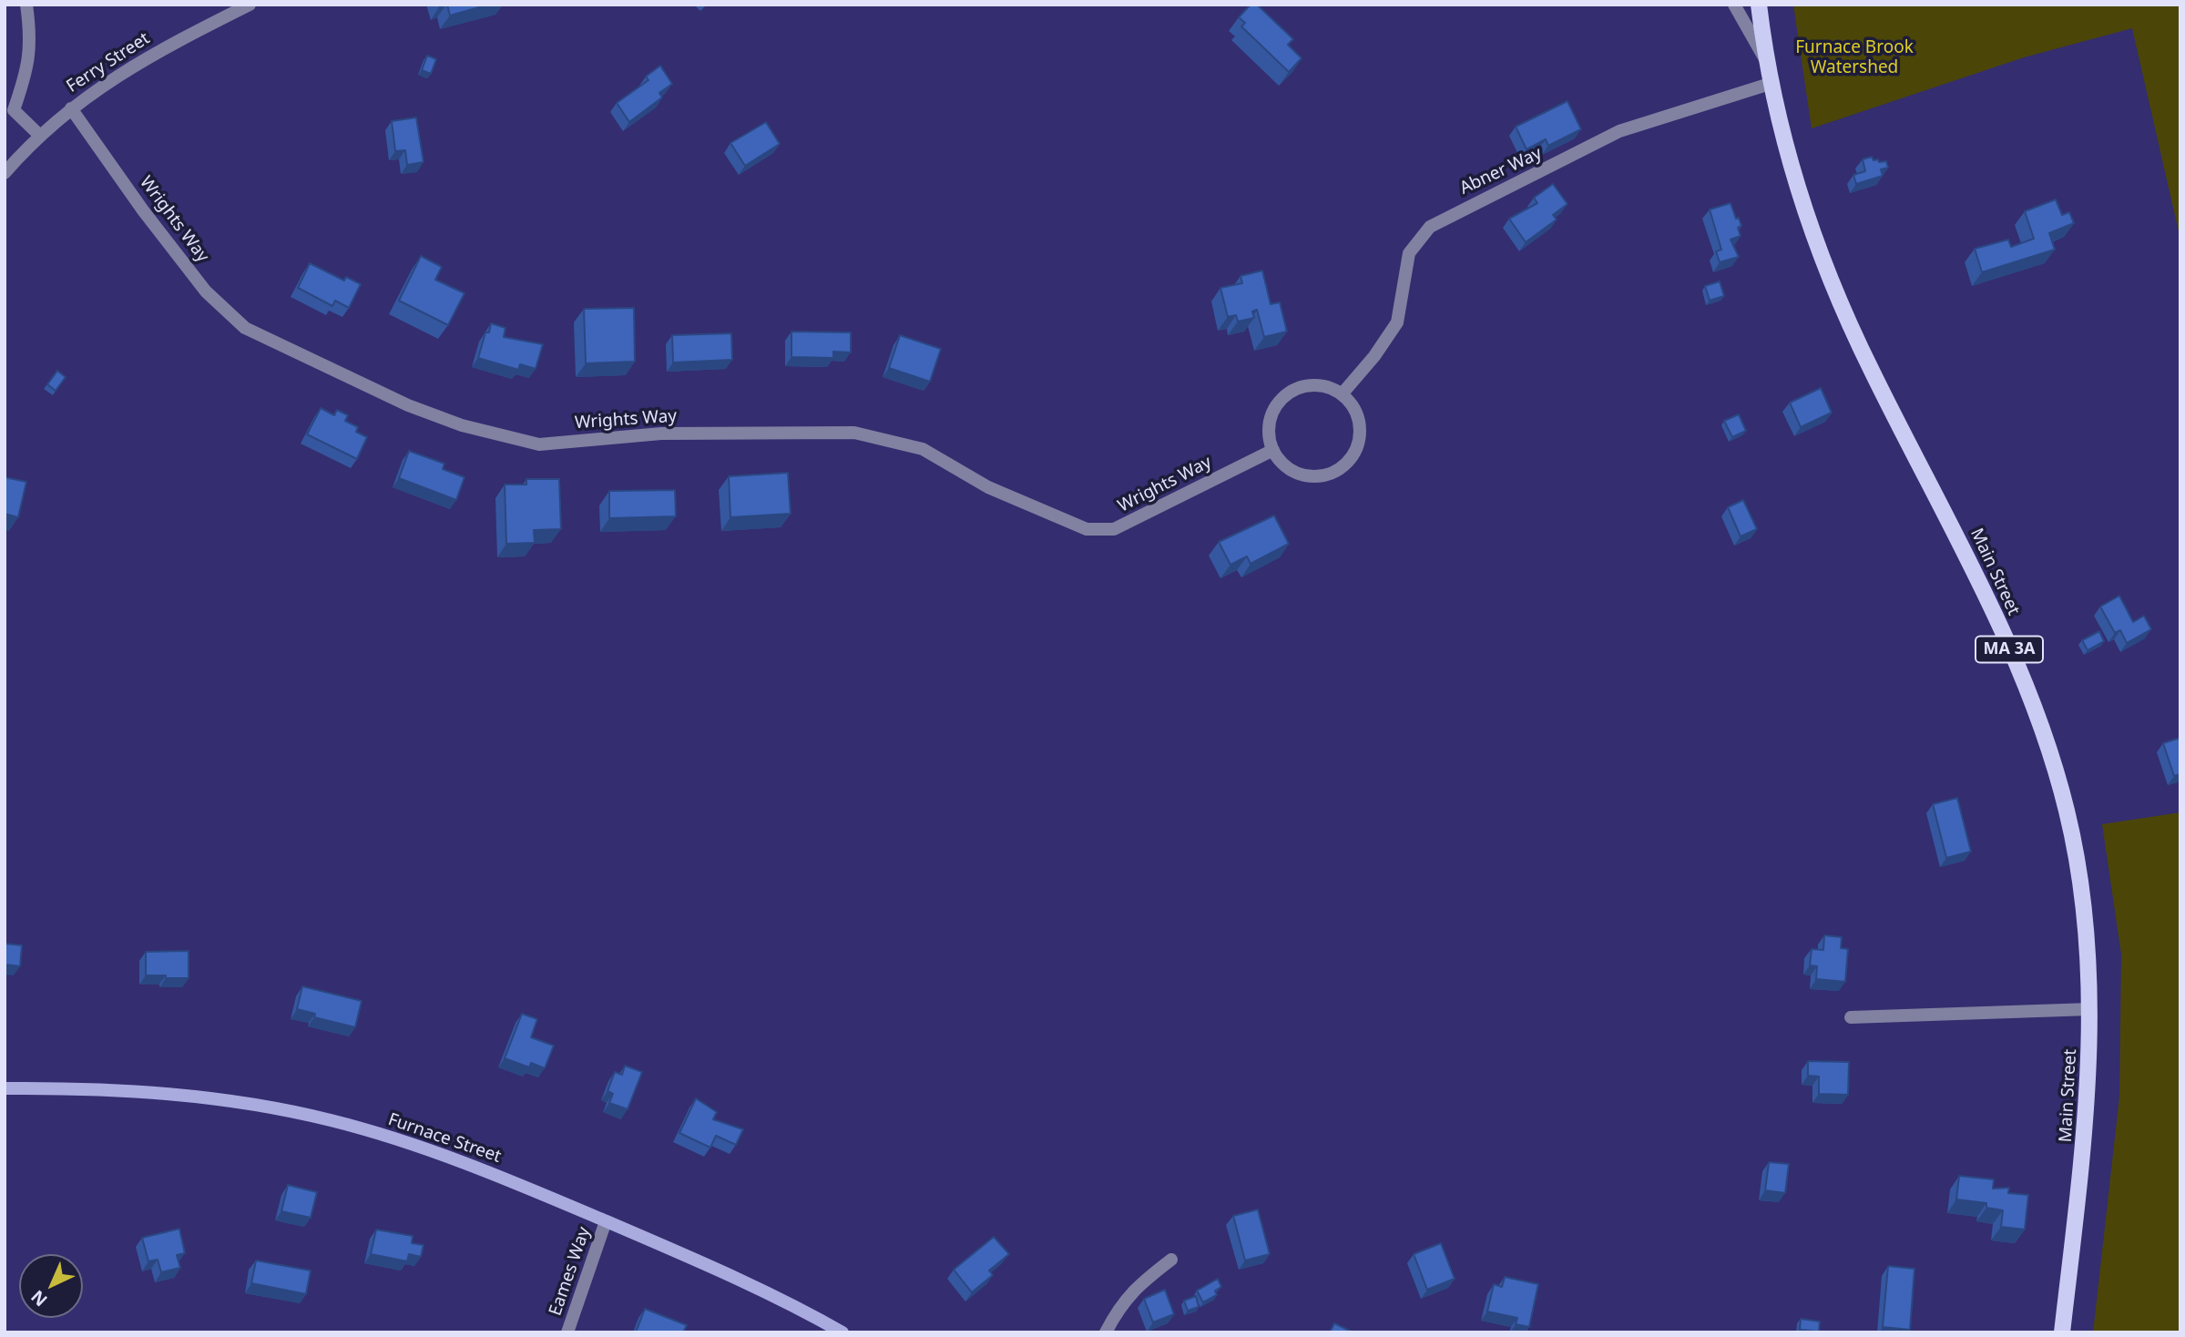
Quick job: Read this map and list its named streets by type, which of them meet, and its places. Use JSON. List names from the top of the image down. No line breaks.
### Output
{"streets":{"main road":["Main Street","MA 3A","Furnace Street"],"street":["Ferry Street","Abner Way","Wrights Way","Eames Way"]},"crossings":[["Ferry Street","Wrights Way"],["Abner Way","Wrights Way"],["Abner Way","Main Street"],["Furnace Street","Eames Way"]],"parks":["Furnace Brook Watershed"],"north":"bottom left"}
